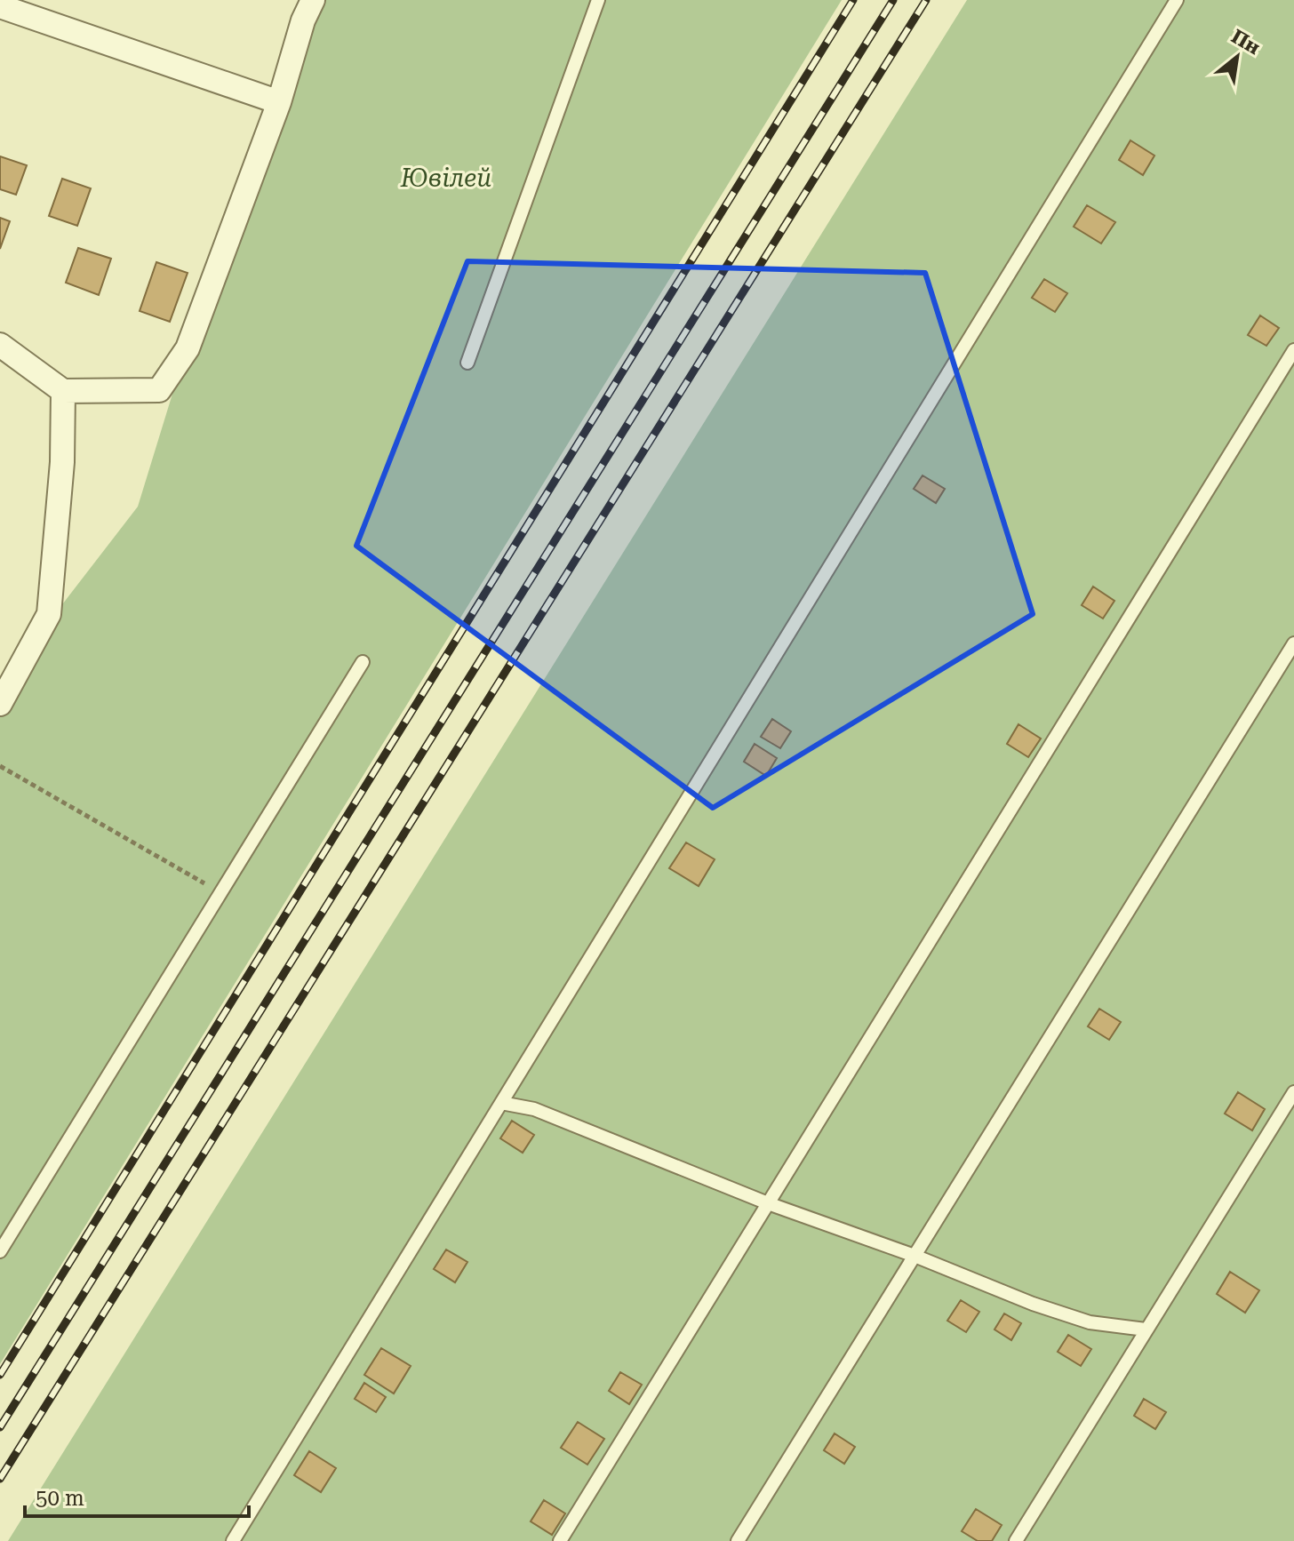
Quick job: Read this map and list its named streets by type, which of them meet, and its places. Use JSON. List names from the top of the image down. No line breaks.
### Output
{"parks":["Ювілей"],"scale_bar":"50 m","north":"top right"}
